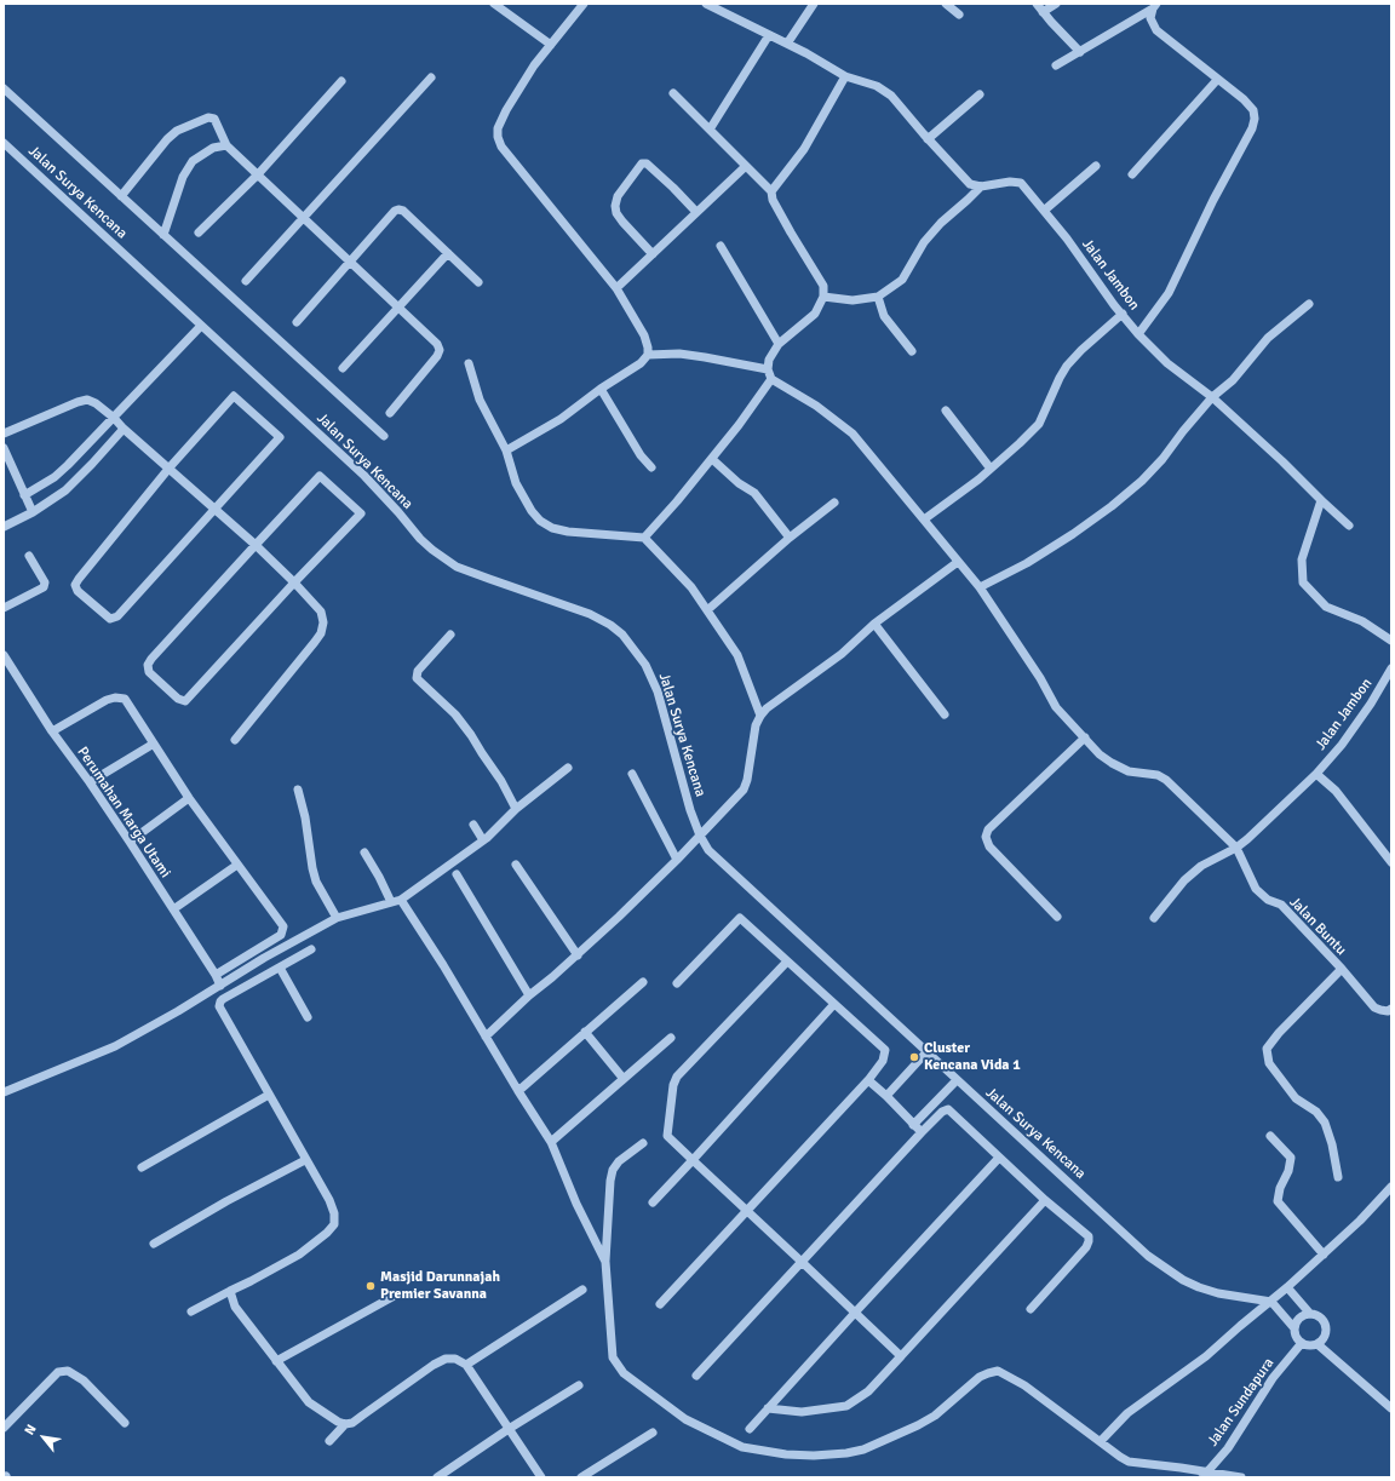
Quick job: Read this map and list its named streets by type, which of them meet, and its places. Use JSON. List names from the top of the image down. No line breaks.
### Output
{"streets":{"street":["Jalan Surya Kencana","Jalan Jambon","Perumahan Marga Utami","Jalan Buntu","Jalan Sundapura"]},"crossings":[["Jalan Jambon","Jalan Buntu"]],"places":["Cluster Kencana Vida 1","Masjid Darunnajah Premier Savanna"],"north":"top left"}
